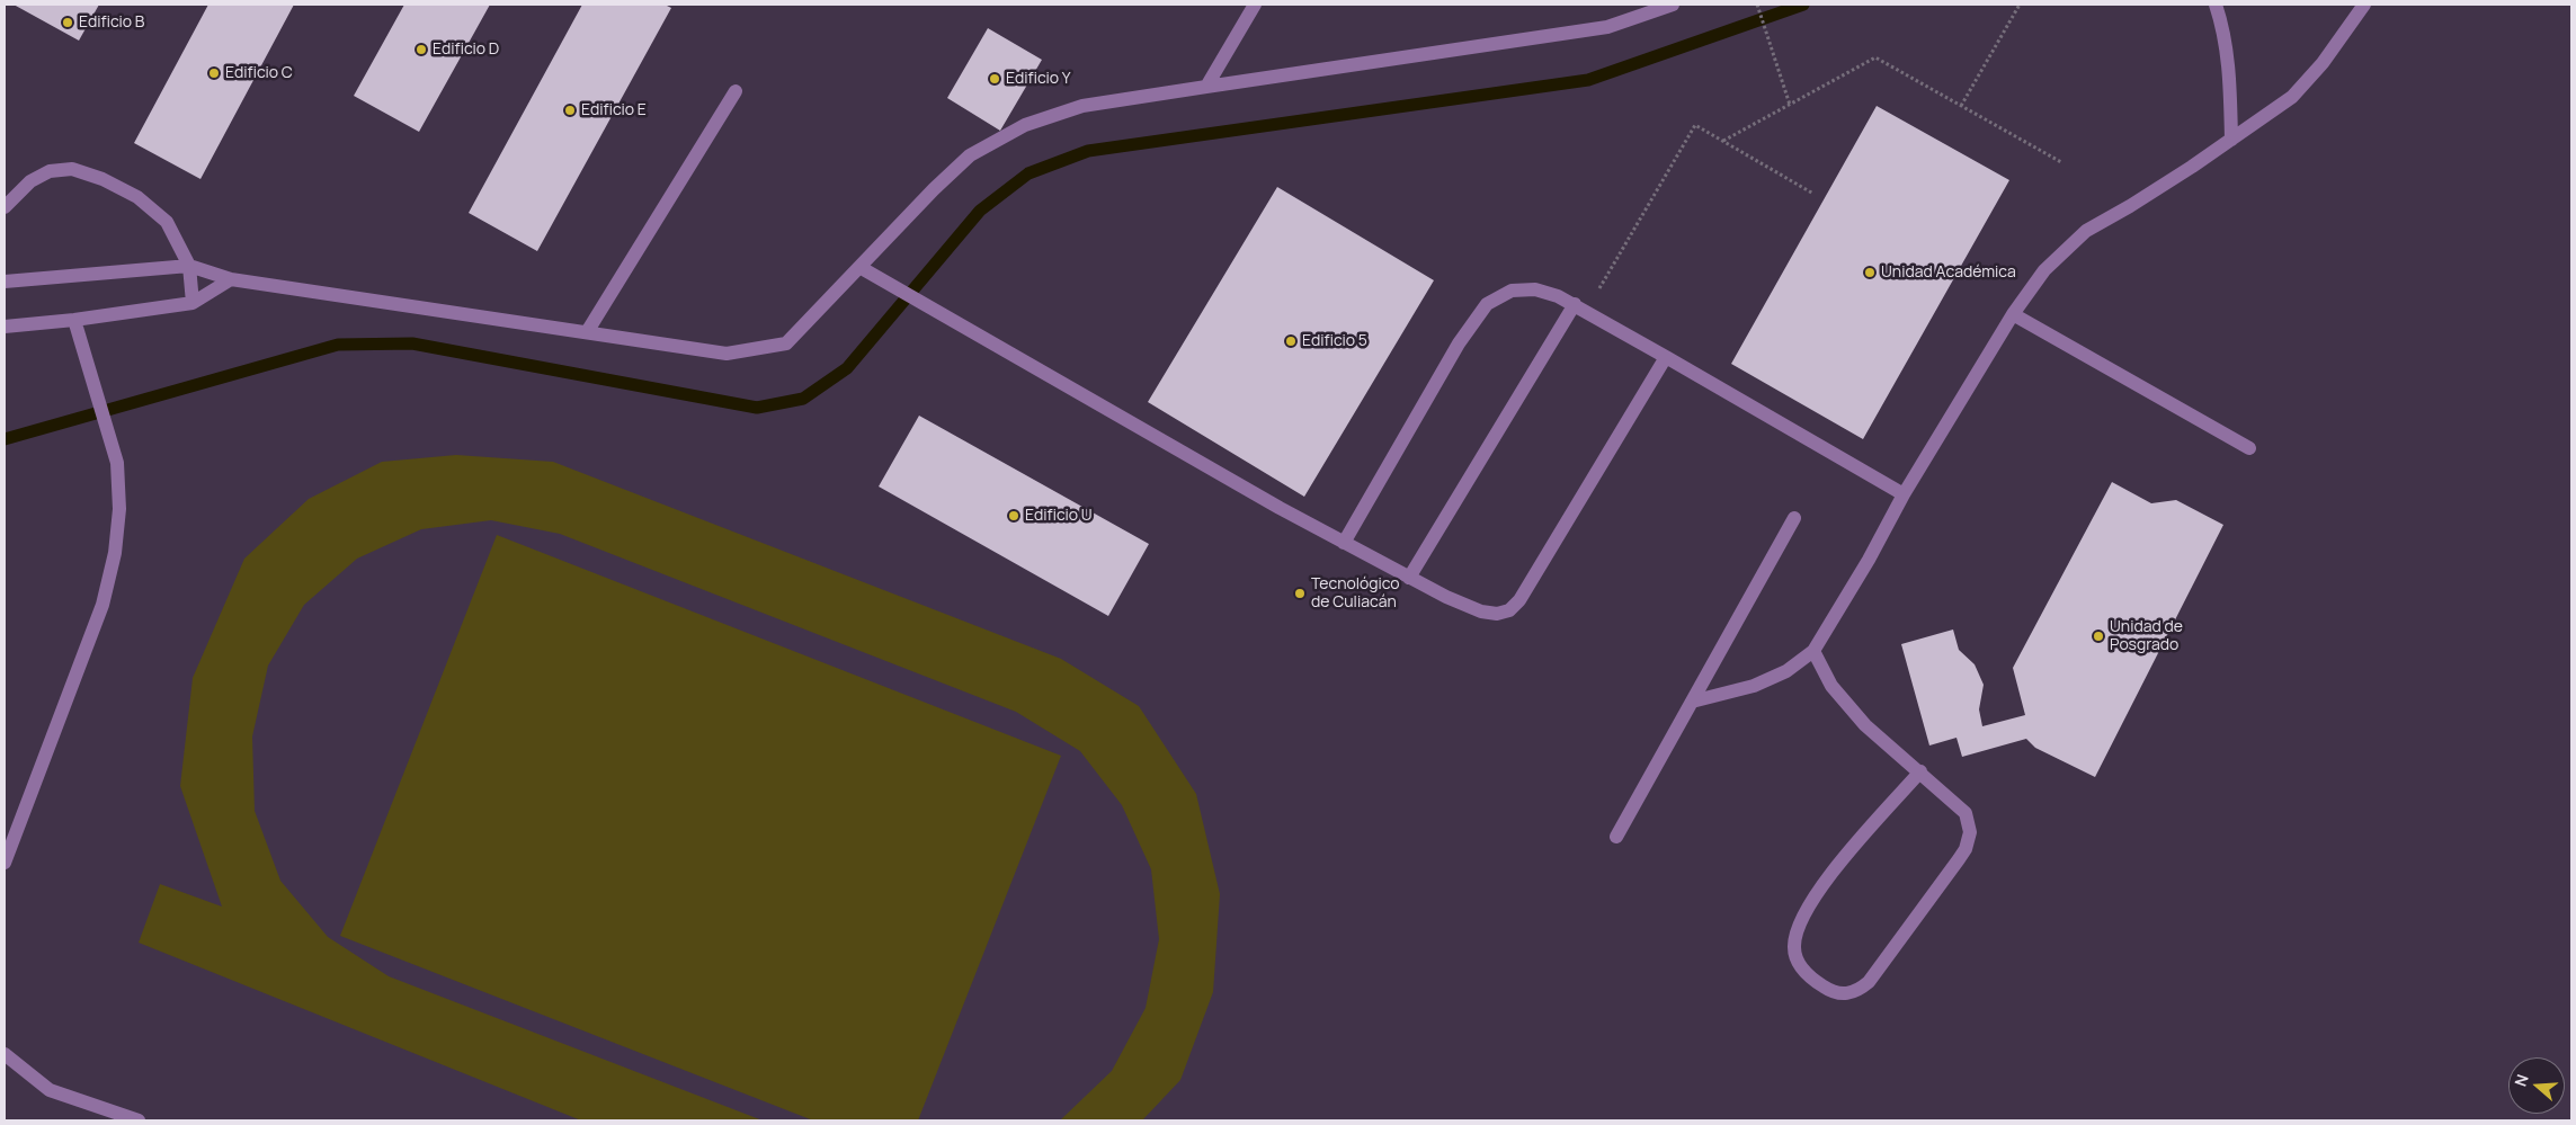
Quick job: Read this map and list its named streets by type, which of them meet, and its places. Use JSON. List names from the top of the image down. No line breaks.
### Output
{"places":["Edificio B","Edificio D","Edificio C","Edificio Y","Edificio E","Unidad Académica","Edificio 5","Edificio U","Tecnológico de Culiacán","Unidad de Posgrado"],"north":"left"}
